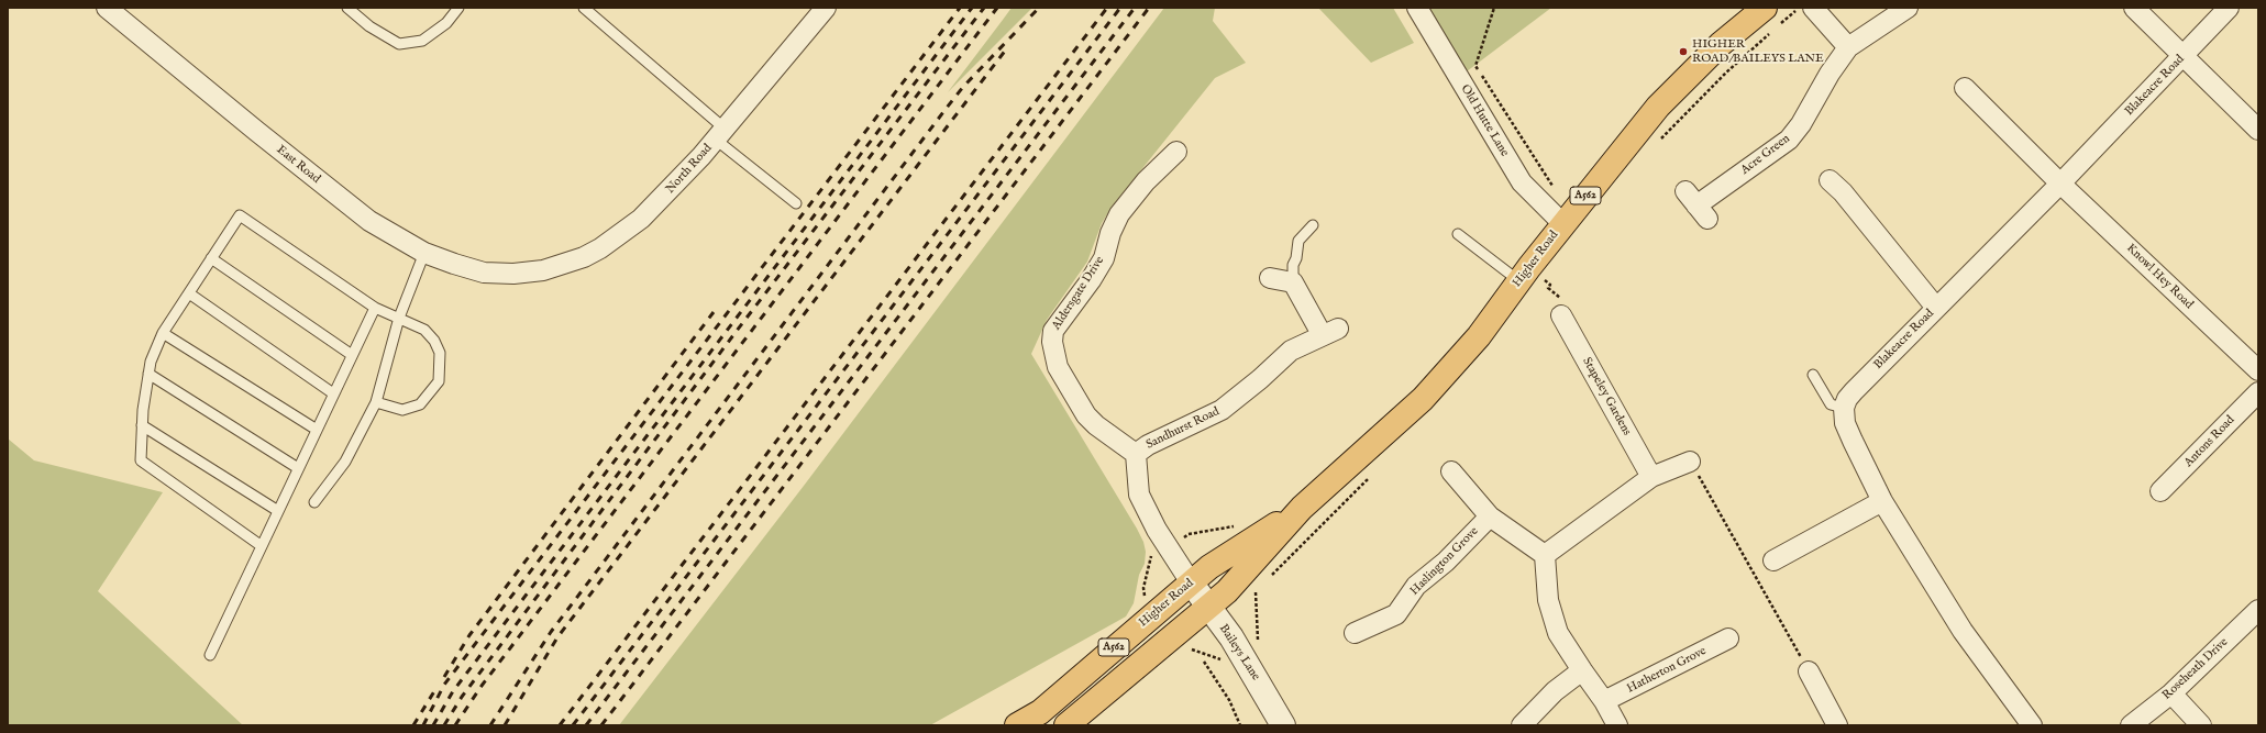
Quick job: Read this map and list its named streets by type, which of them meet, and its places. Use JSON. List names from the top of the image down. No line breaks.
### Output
{"streets":{"highway":["A562","Higher Road"],"street":["Blakeacre Road","Old Hutte Lane","Acre Green","East Road","North Road","Knowl Hey Road","Aldersgate Drive","Stapeley Gardens","Sandhurst Road","Antons Road","Haslington Grove","Baileys Lane","Roseheath Drive","Hatherton Grove"]},"crossings":[["Blakeacre Road","Knowl Hey Road"],["Old Hutte Lane","Higher Road"],["East Road","North Road"],["Higher Road","Sandhurst Road"],["Higher Road","Baileys Lane"],["Aldersgate Drive","Sandhurst Road"],["Sandhurst Road","Baileys Lane"]],"places":["HIGHER ROAD/BAILEYS LANE"]}
